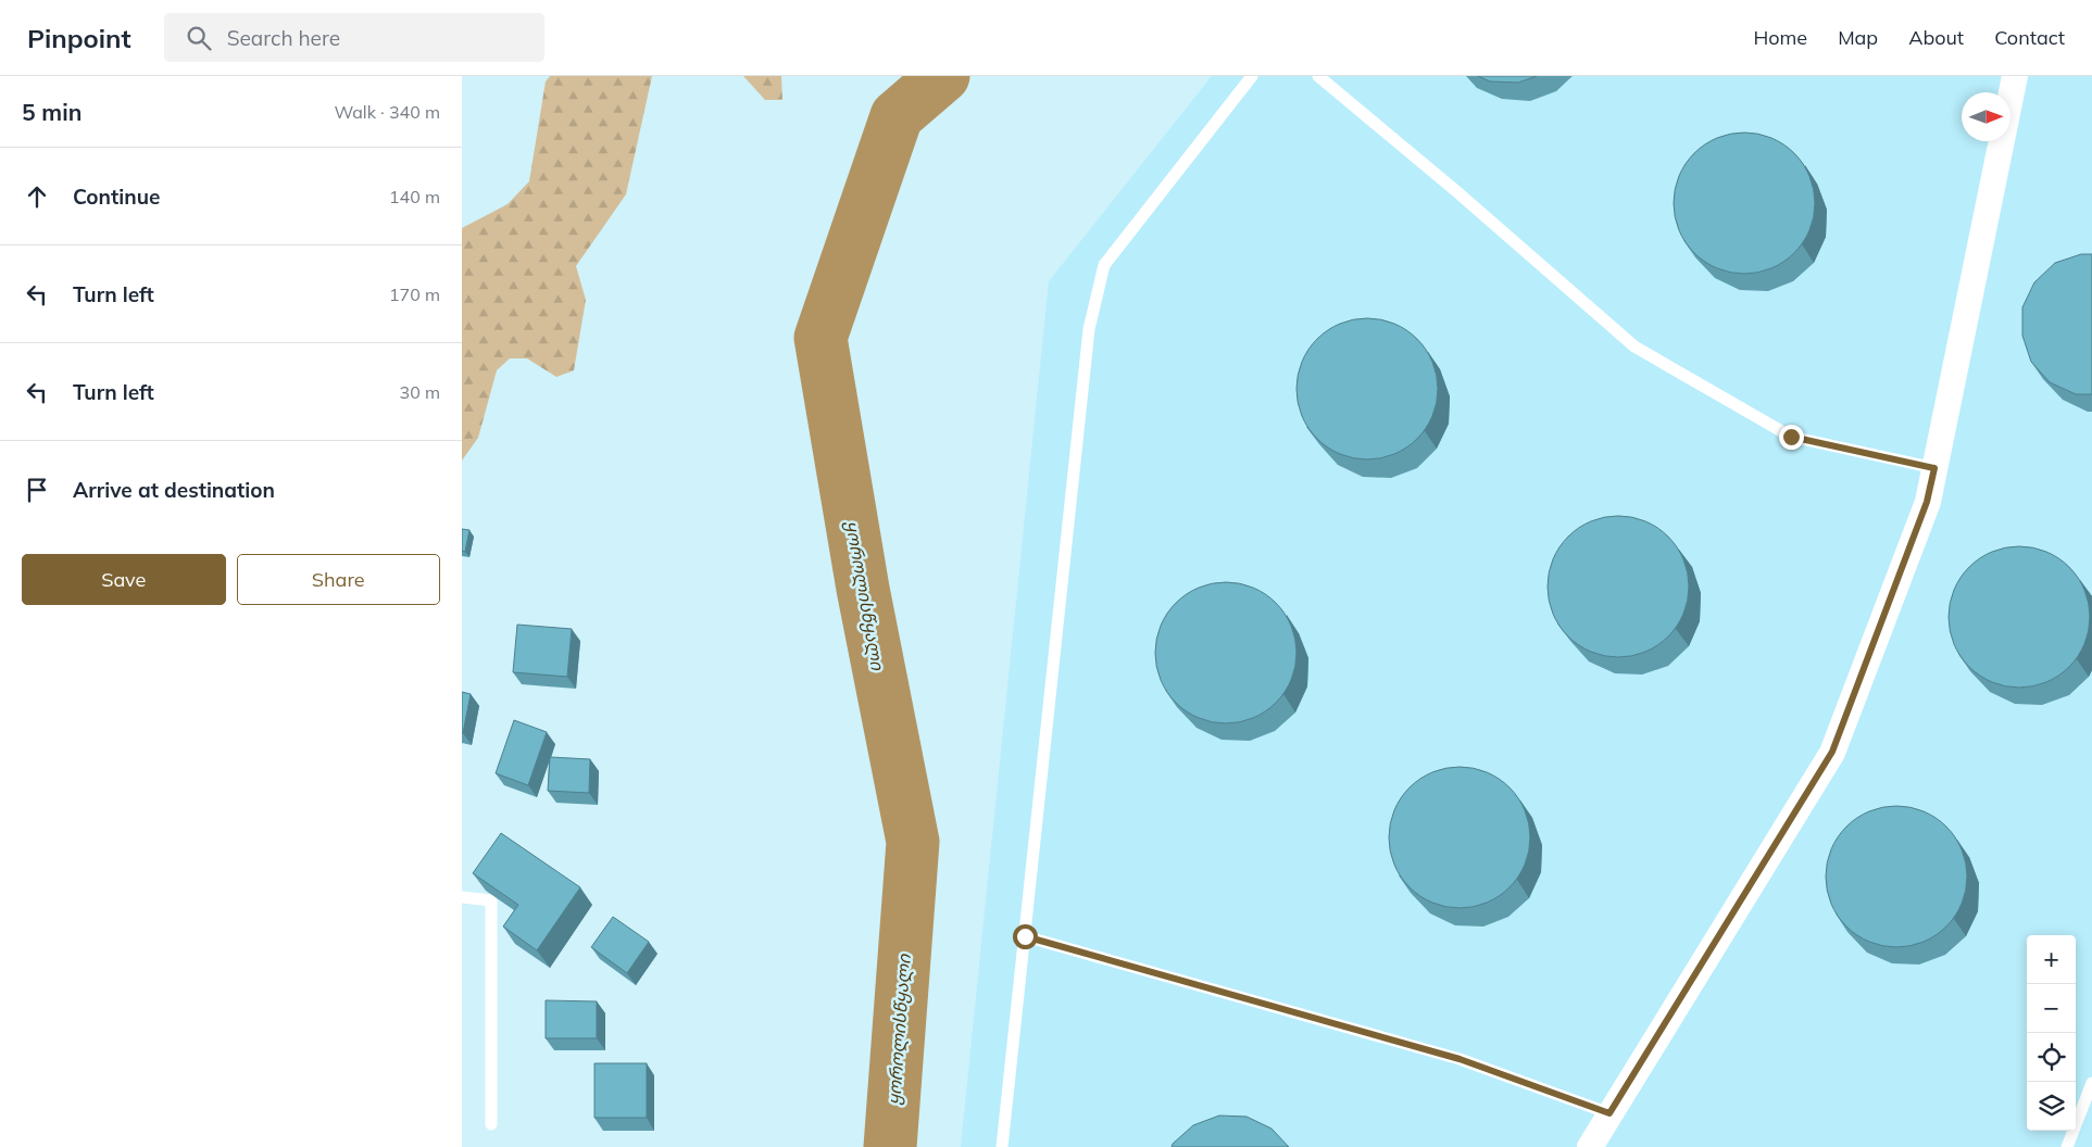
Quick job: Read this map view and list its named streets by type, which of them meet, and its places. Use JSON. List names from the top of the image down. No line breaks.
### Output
{"water":["ყოროლისწყალი"],"north":"right","page":{"header":"Pinpoint","search":"Search here","nav":["Home","Map","About","Contact"],"heading":["5 min","Walk · 340 m"],"list":[["Continue","140 m"],["Turn left","170 m"],["Turn left","30 m"],"Arrive at destination"],"buttons":["Save","Share"],"map_buttons":["+","−"]}}
